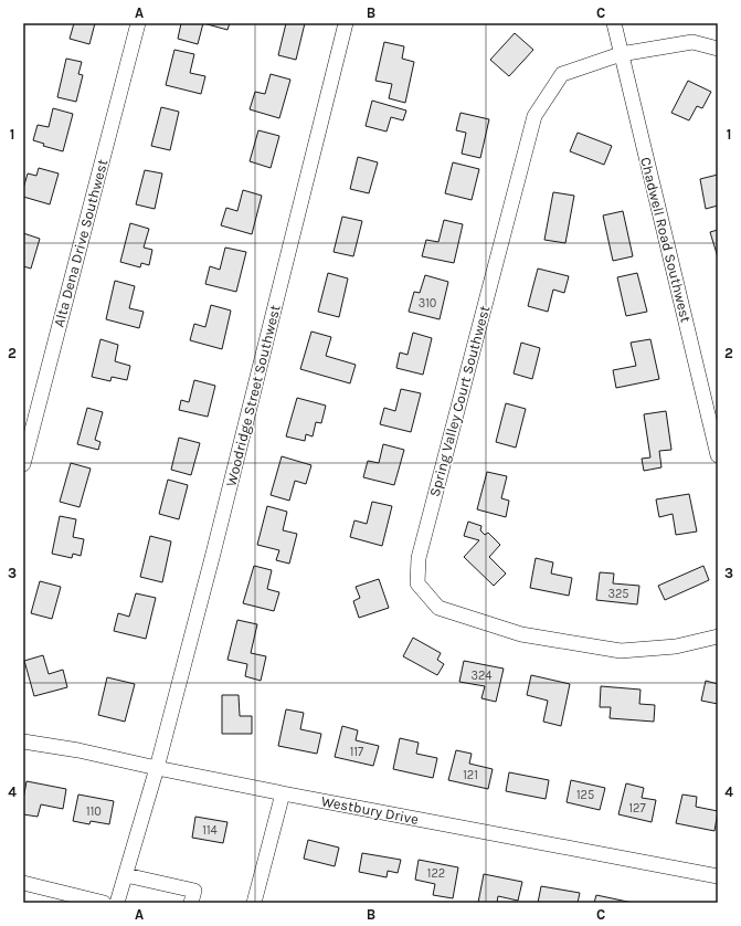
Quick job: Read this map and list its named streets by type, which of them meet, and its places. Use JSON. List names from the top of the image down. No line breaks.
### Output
{"streets":{"street":["Chadwell Road Southwest","Alta Dena Drive Southwest","Woodridge Street Southwest","Spring Valley Court Southwest","Westbury Drive"]},"crossings":[["Chadwell Road Southwest","Spring Valley Court Southwest"],["Woodridge Street Southwest","Westbury Drive"]],"house_numbers":["310","325","324","117","121","125","127","110","114","122"],"grid":{"columns":["A","B","C"],"rows":["1","2","3","4"]}}
